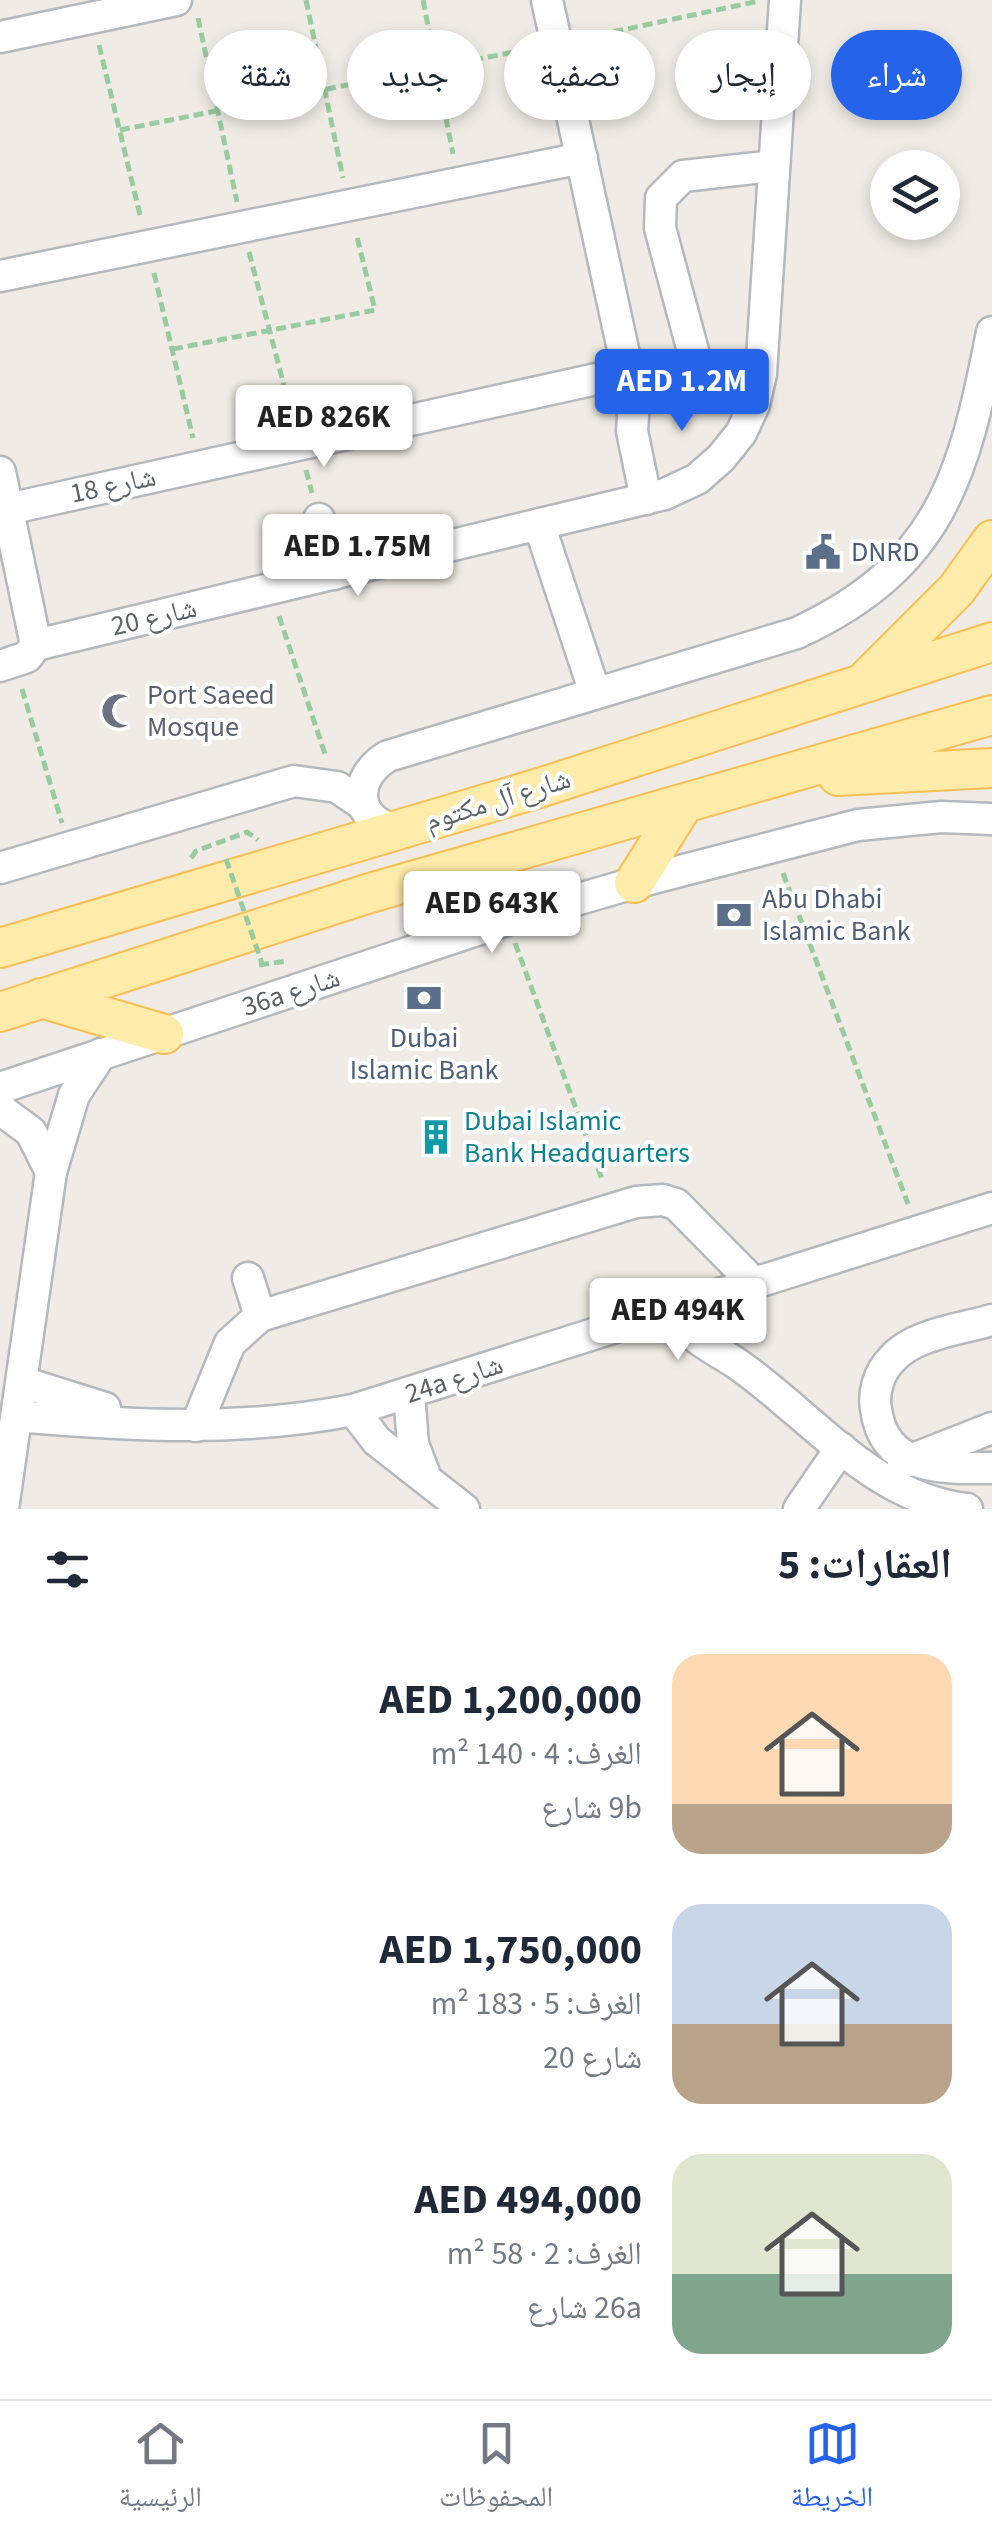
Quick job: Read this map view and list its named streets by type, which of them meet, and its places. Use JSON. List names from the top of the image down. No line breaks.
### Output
{"streets":{"main road":["شارع آل مكتوم"],"street":["شارع 18","شارع 20","36a شارع","24a شارع"]},"places":{"public building":["DNRD"],"mosque":["Port Saeed Mosque"],"bank":["Abu Dhabi Islamic Bank","Dubai Islamic Bank"],"building":["Dubai Islamic Bank Headquarters"]},"page":{"chip":["شراء","إيجار","تصفية","جديد","شقة"],"price":["AED 1.2M","AED 826K","AED 1.75M","AED 643K","AED 494K"],"heading":"العقارات: 5","list":[{"name":"AED 1,200,000","note":"الغرف: 4 · 140 m² · 9b شارع"},{"name":"AED 1,750,000","note":"الغرف: 5 · 183 m² · شارع 20"},{"name":"AED 494,000","note":"الغرف: 2 · 58 m² · 26a شارع"}],"tabs":["الخريطة","المحفوظات","الرئيسية"]}}
